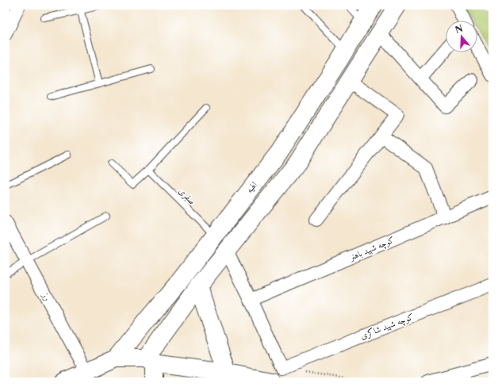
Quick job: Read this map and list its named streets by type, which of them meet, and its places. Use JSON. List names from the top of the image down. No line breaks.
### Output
{"streets":{"main road":["الهیه"],"street":["کوچه شهید باهنر","رز","کوچه شهید شاکری"],"lane":["صفری"]},"crossings":[["الهیه","صفری"],["کوچه شهید باهنر","کوچه شهید شاکری"]],"north":"top"}
